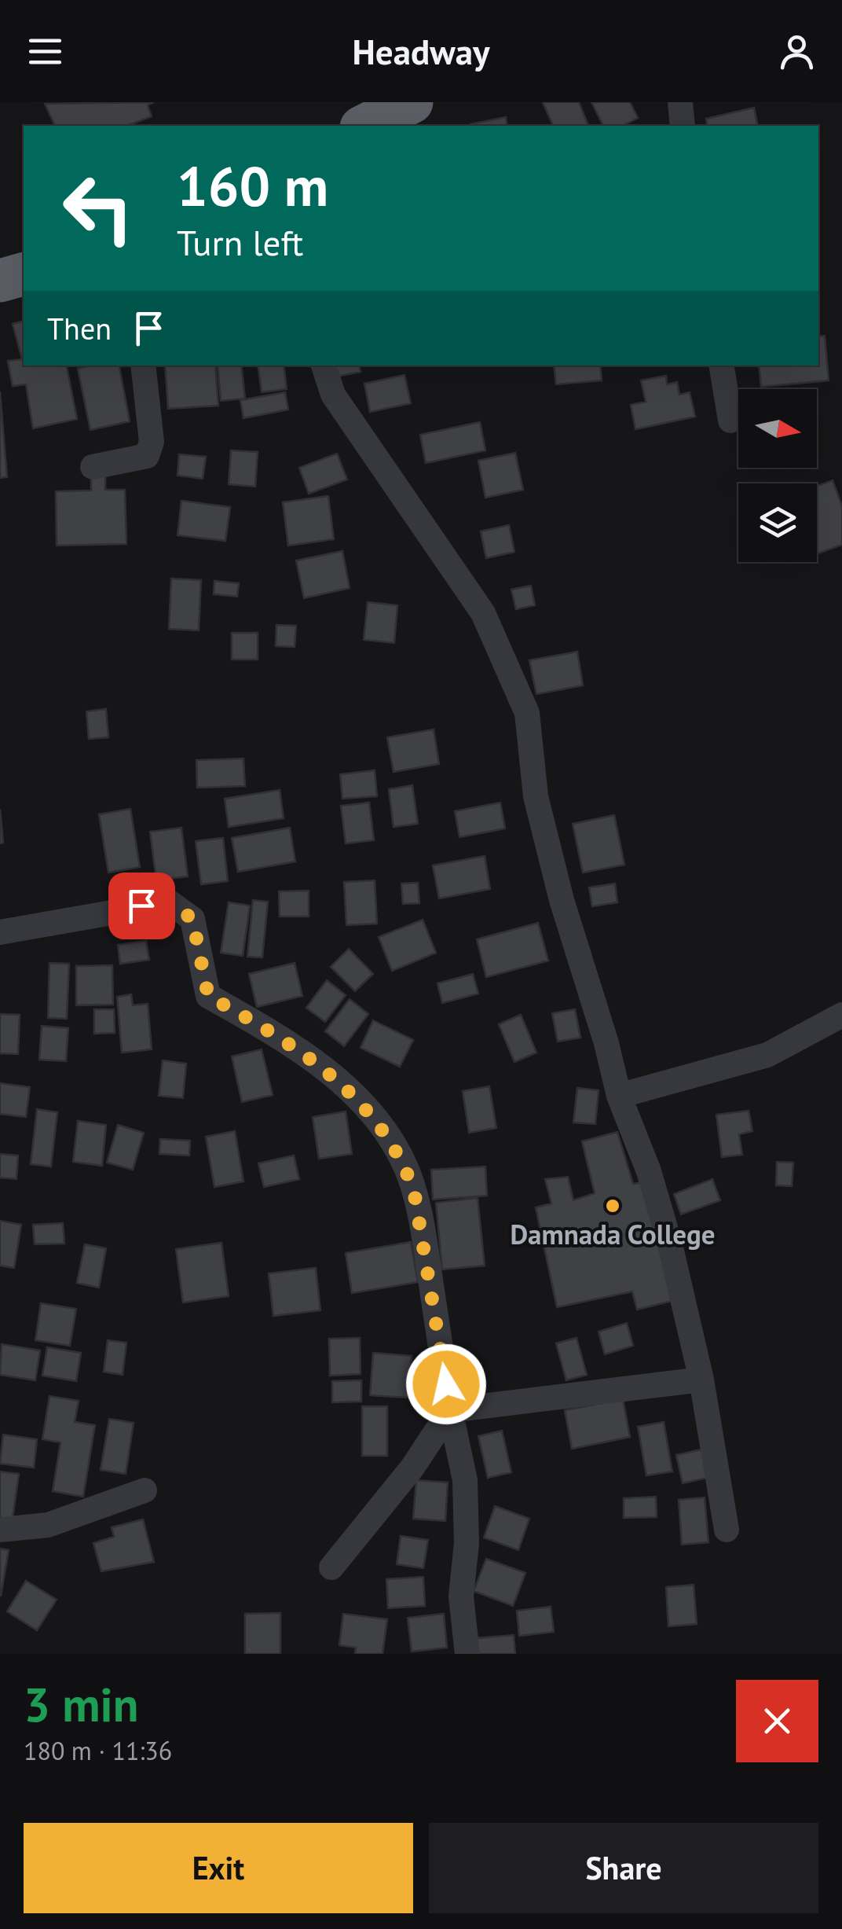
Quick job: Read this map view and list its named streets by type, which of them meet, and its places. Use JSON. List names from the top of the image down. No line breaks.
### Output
{"places":["Damnada College"],"north":"right","page":{"header":"Headway","turn":["160 m","Turn left"],"then":"Then","heading":["3 min","180 m · 11:36"],"buttons":["Exit","Share"]}}
